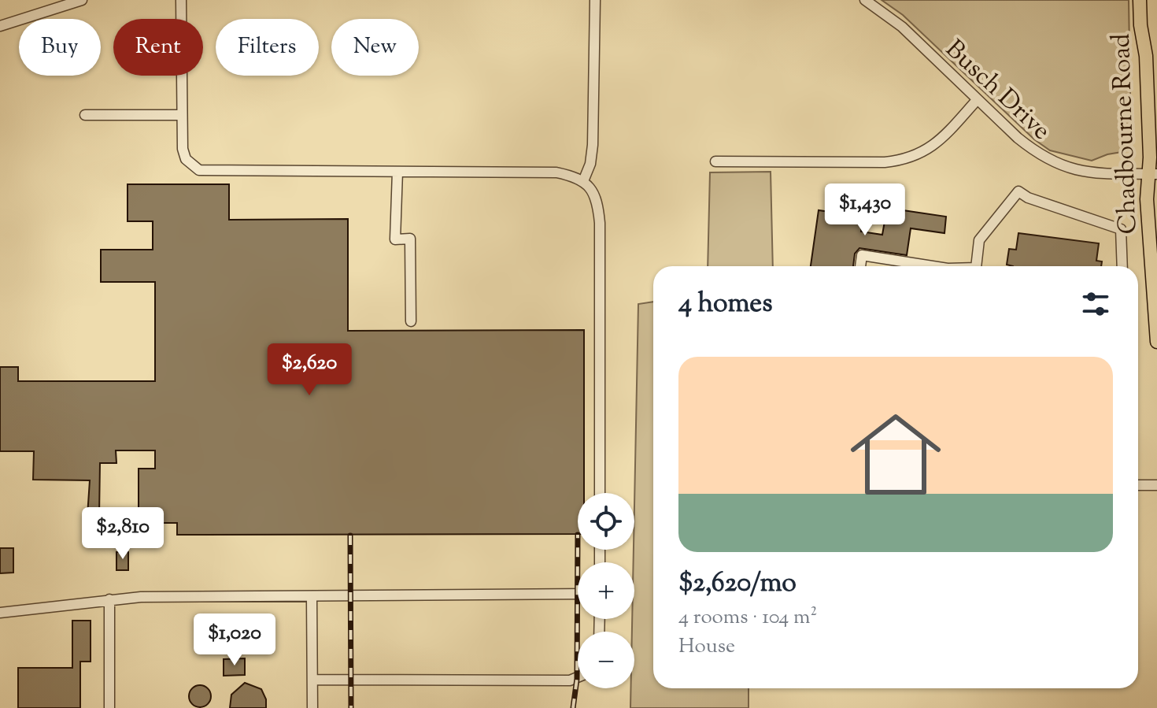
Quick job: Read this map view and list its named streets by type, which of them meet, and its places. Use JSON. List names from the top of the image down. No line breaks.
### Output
{"streets":{"main road":["Chadbourne Road"],"street":["Busch Drive"]},"crossings":[["Busch Drive","Chadbourne Road"]],"page":{"chip":["Buy","Rent","Filters","New"],"price":["$1,430","$2,620","$2,810","$1,020"],"heading":"4 homes","list":[{"name":"$2,620/mo","note":"4 rooms · 104 m² · House"}],"map_buttons":["+","−"]}}
